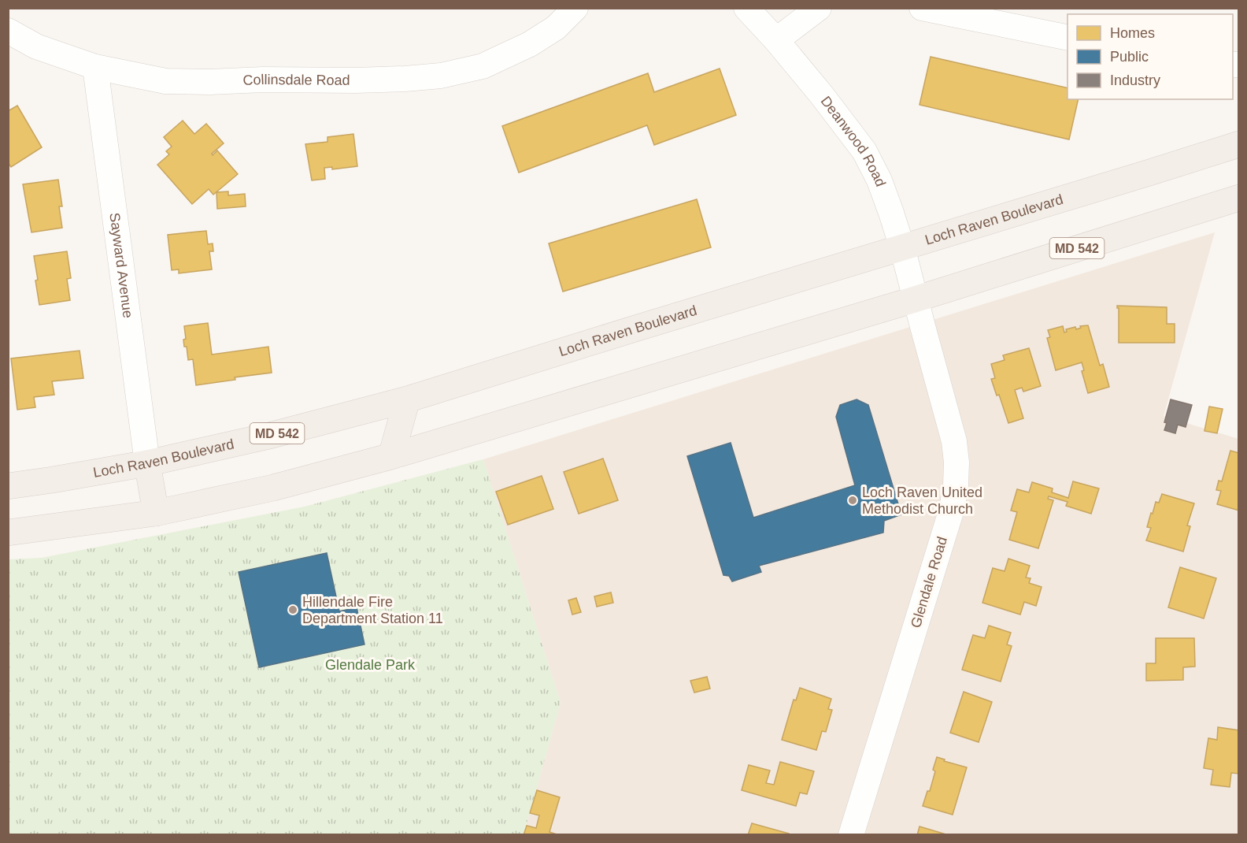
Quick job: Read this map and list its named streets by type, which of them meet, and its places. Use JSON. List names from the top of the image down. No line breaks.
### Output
{"streets":{"main road":["Loch Raven Boulevard","MD 542"],"street":["Collinsdale Road","Deanwood Road","Sayward Avenue","Glendale Road"]},"crossings":[["Collinsdale Road","Sayward Avenue"],["Deanwood Road","Loch Raven Boulevard"],["Deanwood Road","MD 542"],["Deanwood Road","Glendale Road"],["Loch Raven Boulevard","Sayward Avenue"],["MD 542","Glendale Road"]],"parks":["Glendale Park"],"places":["Loch Raven United Methodist Church","Hillendale Fire Department Station 11"],"legend":["Homes","Public","Industry"]}
